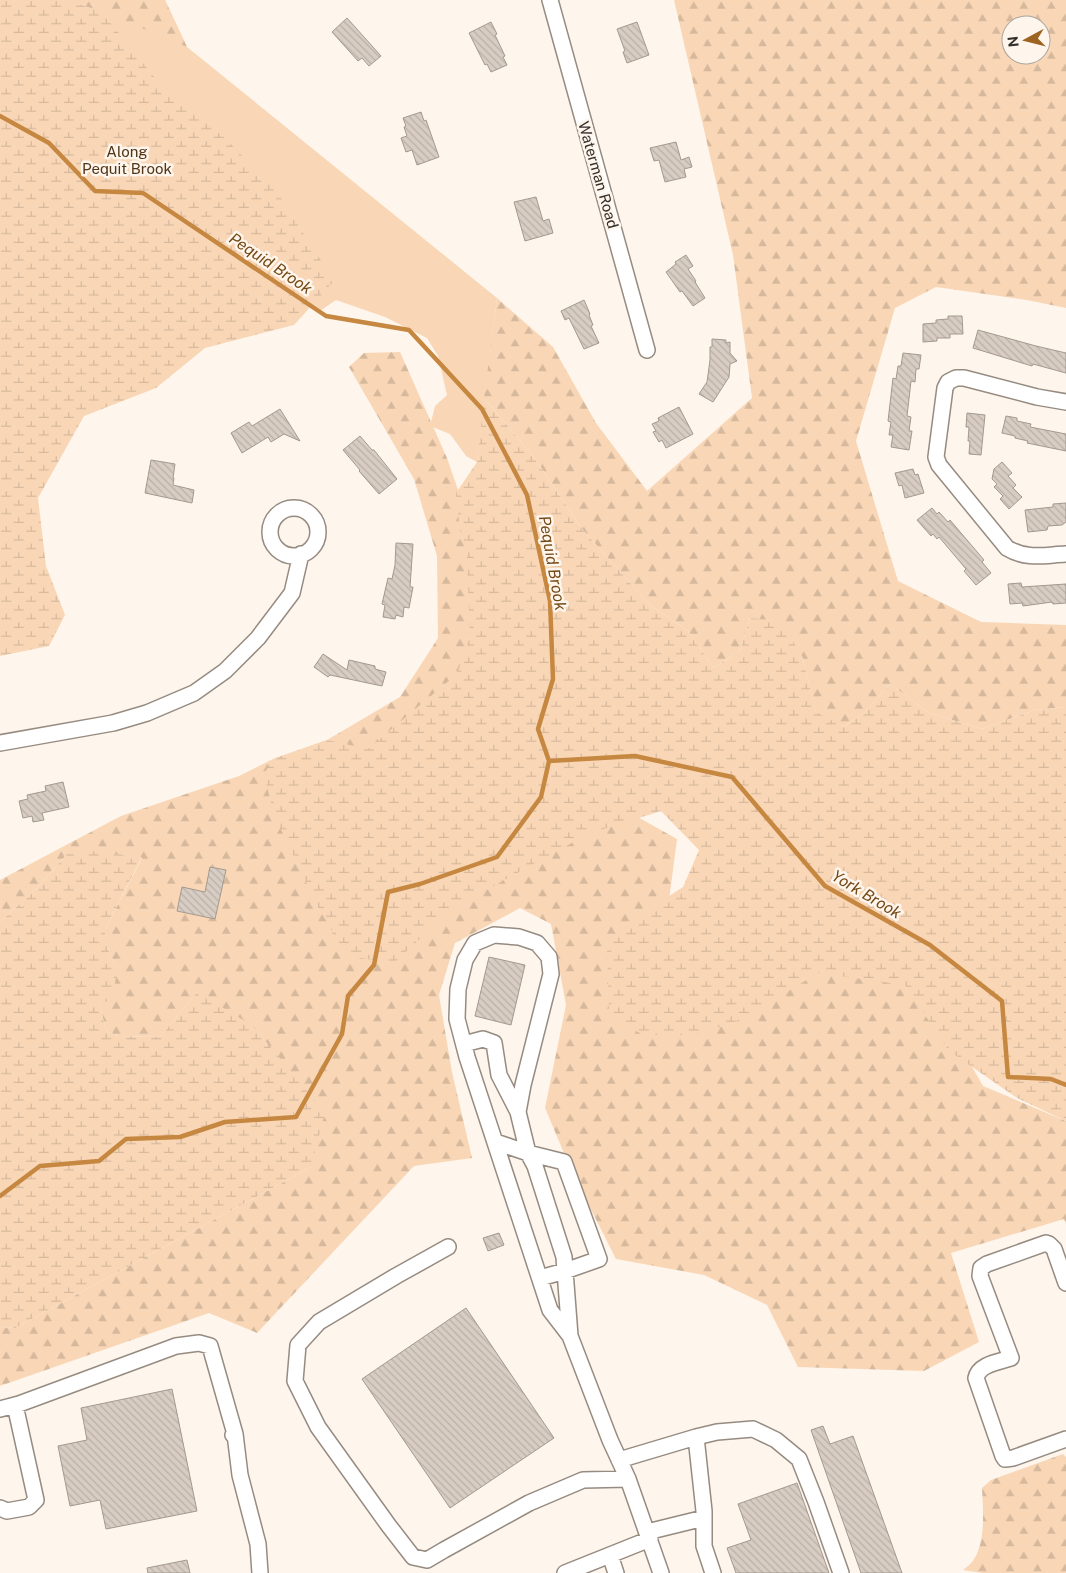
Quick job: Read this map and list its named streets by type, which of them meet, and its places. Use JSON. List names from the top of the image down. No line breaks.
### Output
{"streets":{"street":["Waterman Road"]},"water":["Pequid Brook","York Brook"],"parks":["Along Pequit Brook"],"north":"left"}
